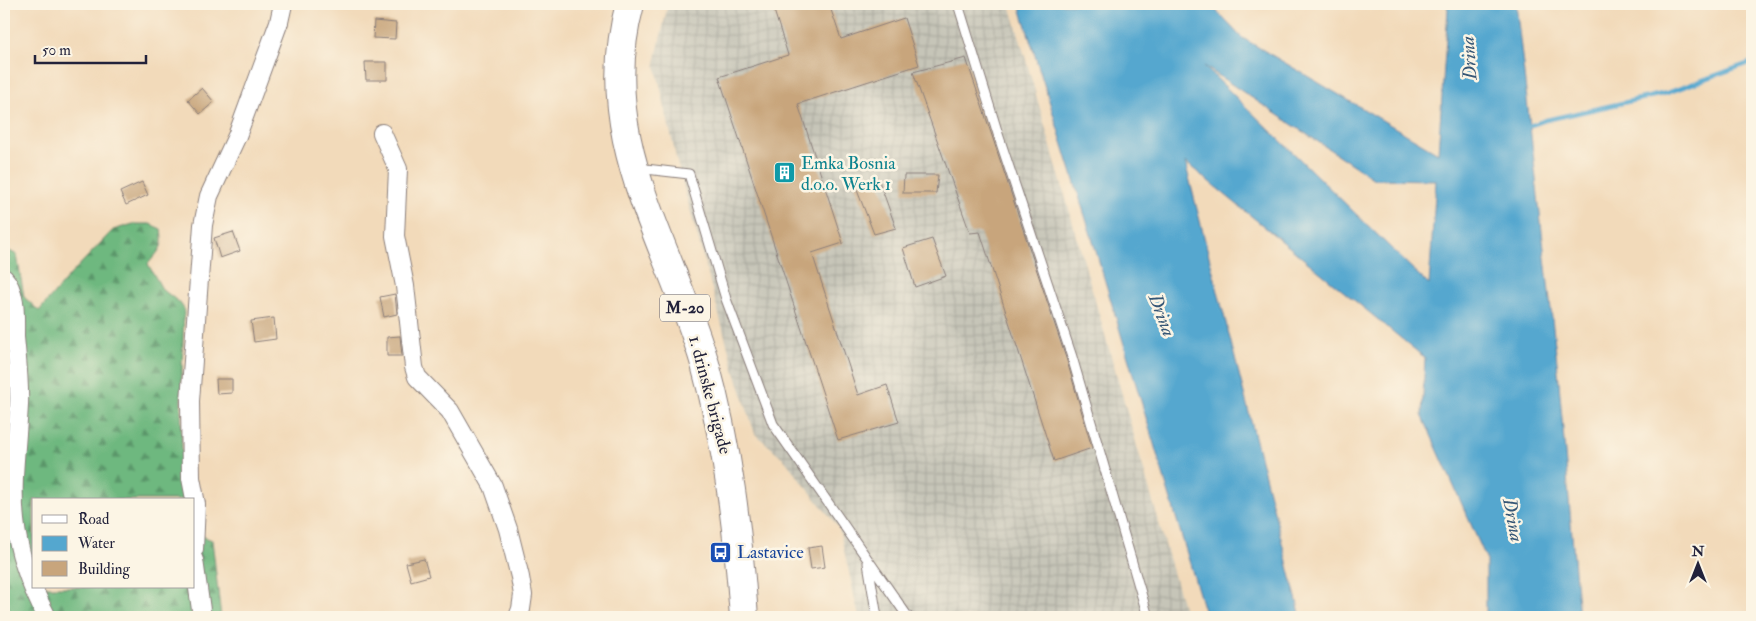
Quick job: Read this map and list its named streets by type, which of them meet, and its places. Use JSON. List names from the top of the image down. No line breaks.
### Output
{"streets":{"main road":["M-20","1. drinske brigade"]},"water":["Drina"],"places":{"building":["Emka Bosnia d.o.o. Werk 1"],"bus stop":["Lastavice"]},"legend":["Road","Water","Building"],"scale_bar":"50 m","north":"top"}
